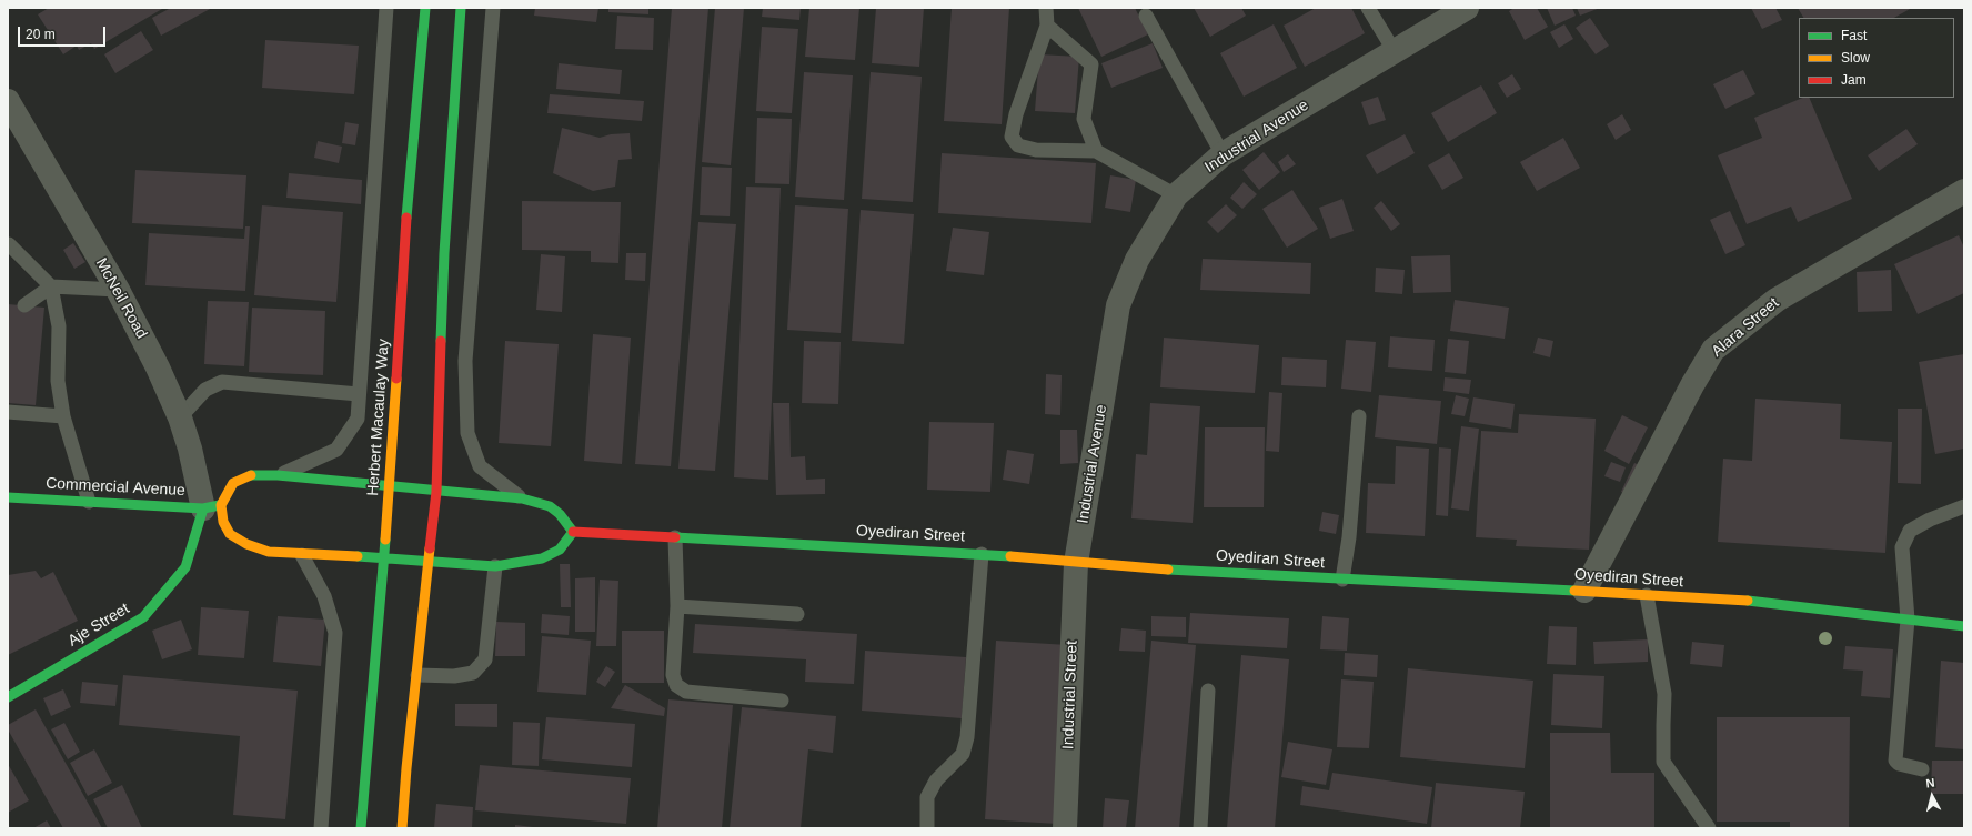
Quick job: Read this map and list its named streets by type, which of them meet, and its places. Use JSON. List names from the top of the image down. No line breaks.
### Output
{"streets":{"main road":["Herbert Macaulay Way","Commercial Avenue","Oyediran Street","Aje Street"],"street":["Industrial Avenue","McNeil Road","Alara Street","Industrial Street"]},"crossings":[["Industrial Avenue","Oyediran Street"],["Industrial Avenue","Industrial Street"],["McNeil Road","Commercial Avenue"],["McNeil Road","Aje Street"],["Alara Street","Oyediran Street"],["Herbert Macaulay Way","Aje Street"],["Commercial Avenue","Aje Street"],["Oyediran Street","Aje Street"],["Oyediran Street","Industrial Street"]],"legend":["Fast","Slow","Jam"],"scale_bar":"20 m","north":"top"}
